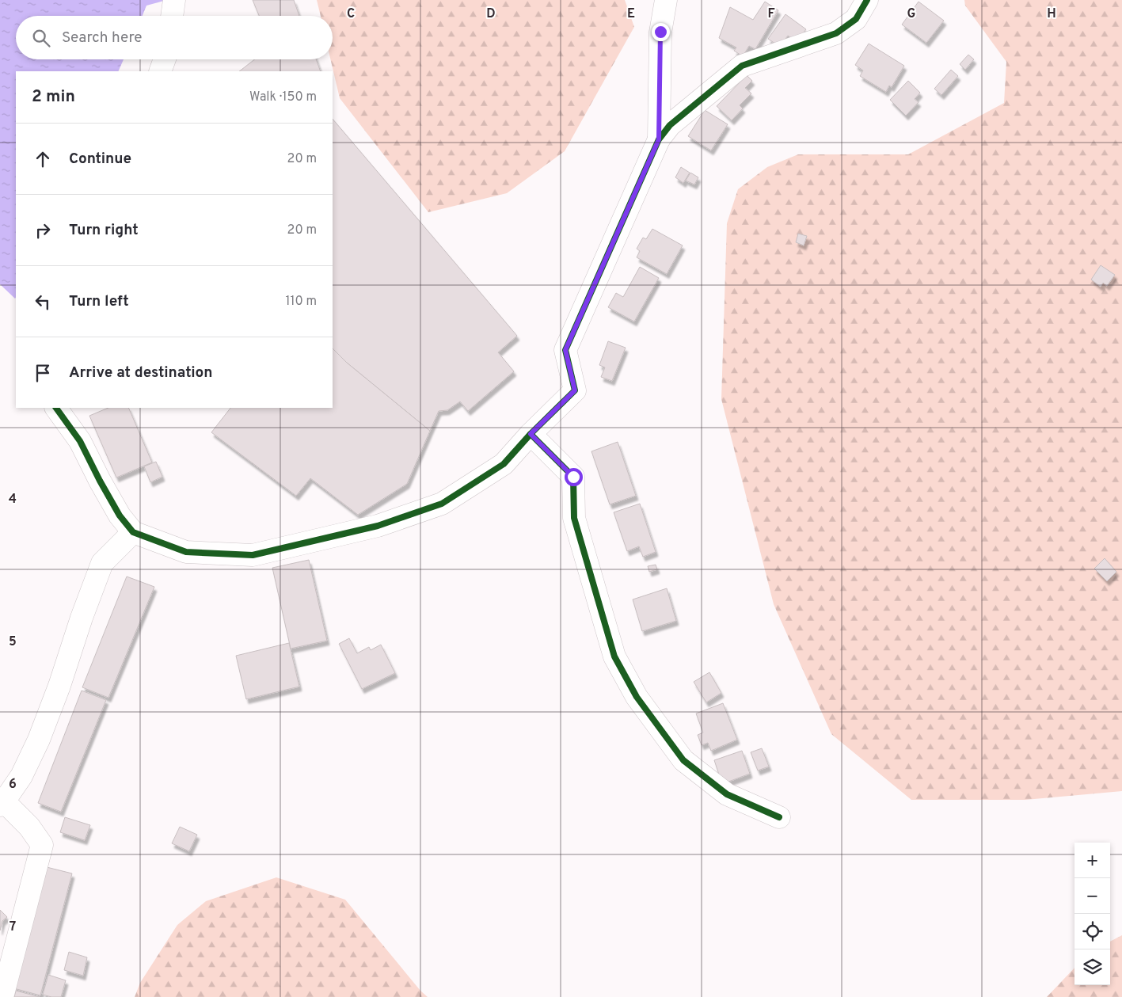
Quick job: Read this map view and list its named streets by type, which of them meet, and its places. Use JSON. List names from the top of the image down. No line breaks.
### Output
{"page":{"search":"Search here","heading":["2 min","Walk · 150 m"],"list":[["Continue","20 m"],["Turn right","20 m"],["Turn left","110 m"],"Arrive at destination"],"map_buttons":["+","−"]},"grid":{"columns":["C","D","E","F","G","H"],"rows":["4","5","6","7"]}}
